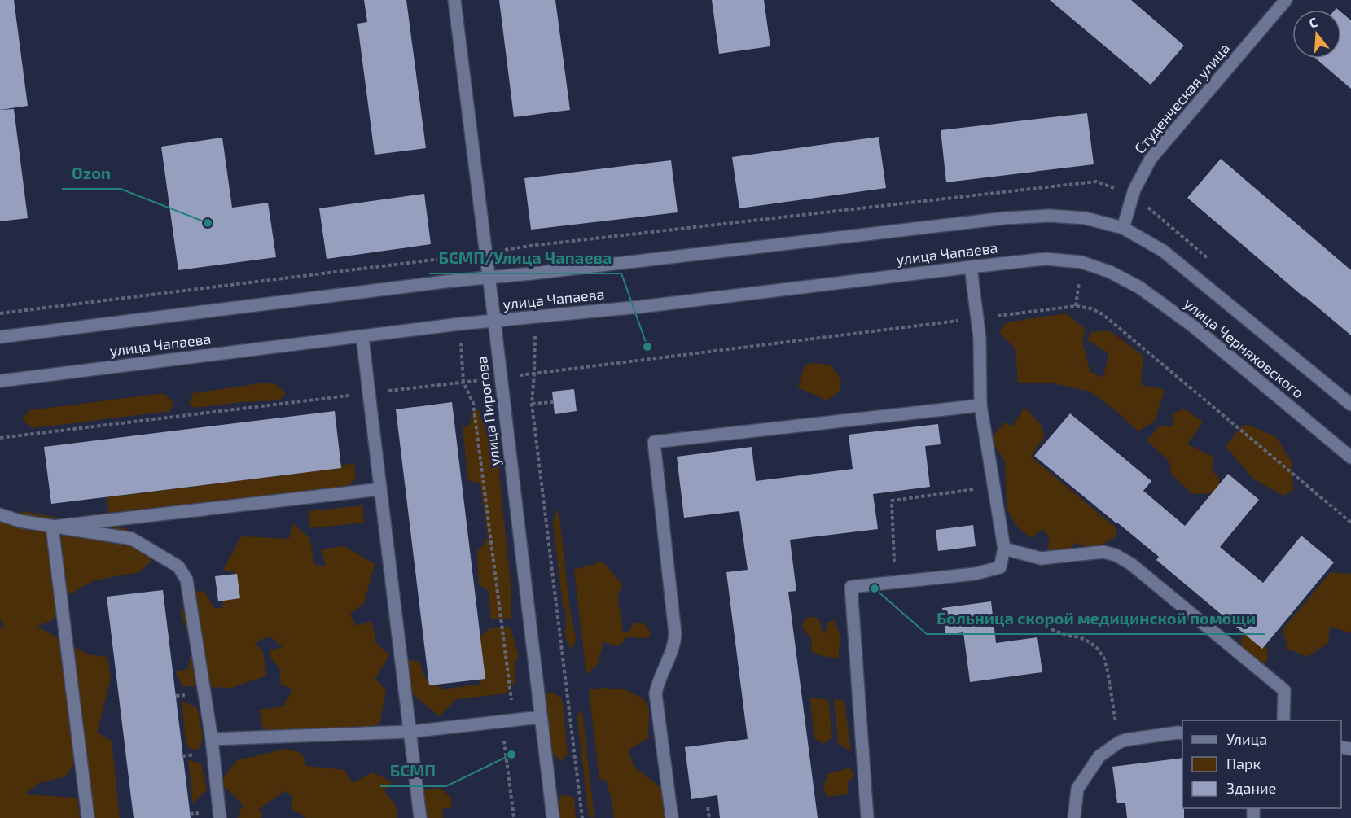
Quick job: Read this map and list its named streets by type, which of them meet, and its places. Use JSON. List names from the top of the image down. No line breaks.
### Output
{"streets":{"street":["Студенческая улица","улица Чапаева","улица Черняховского","улица Пирогова"]},"crossings":[["улица Чапаева","улица Черняховского"],["улица Чапаева","улица Пирогова"]],"places":["Ozon","БСМП/Улица Чапаева","Больница скорой медицинской помощи","БСМП"],"legend":["Улица","Парк","Здание"],"north":"top"}
